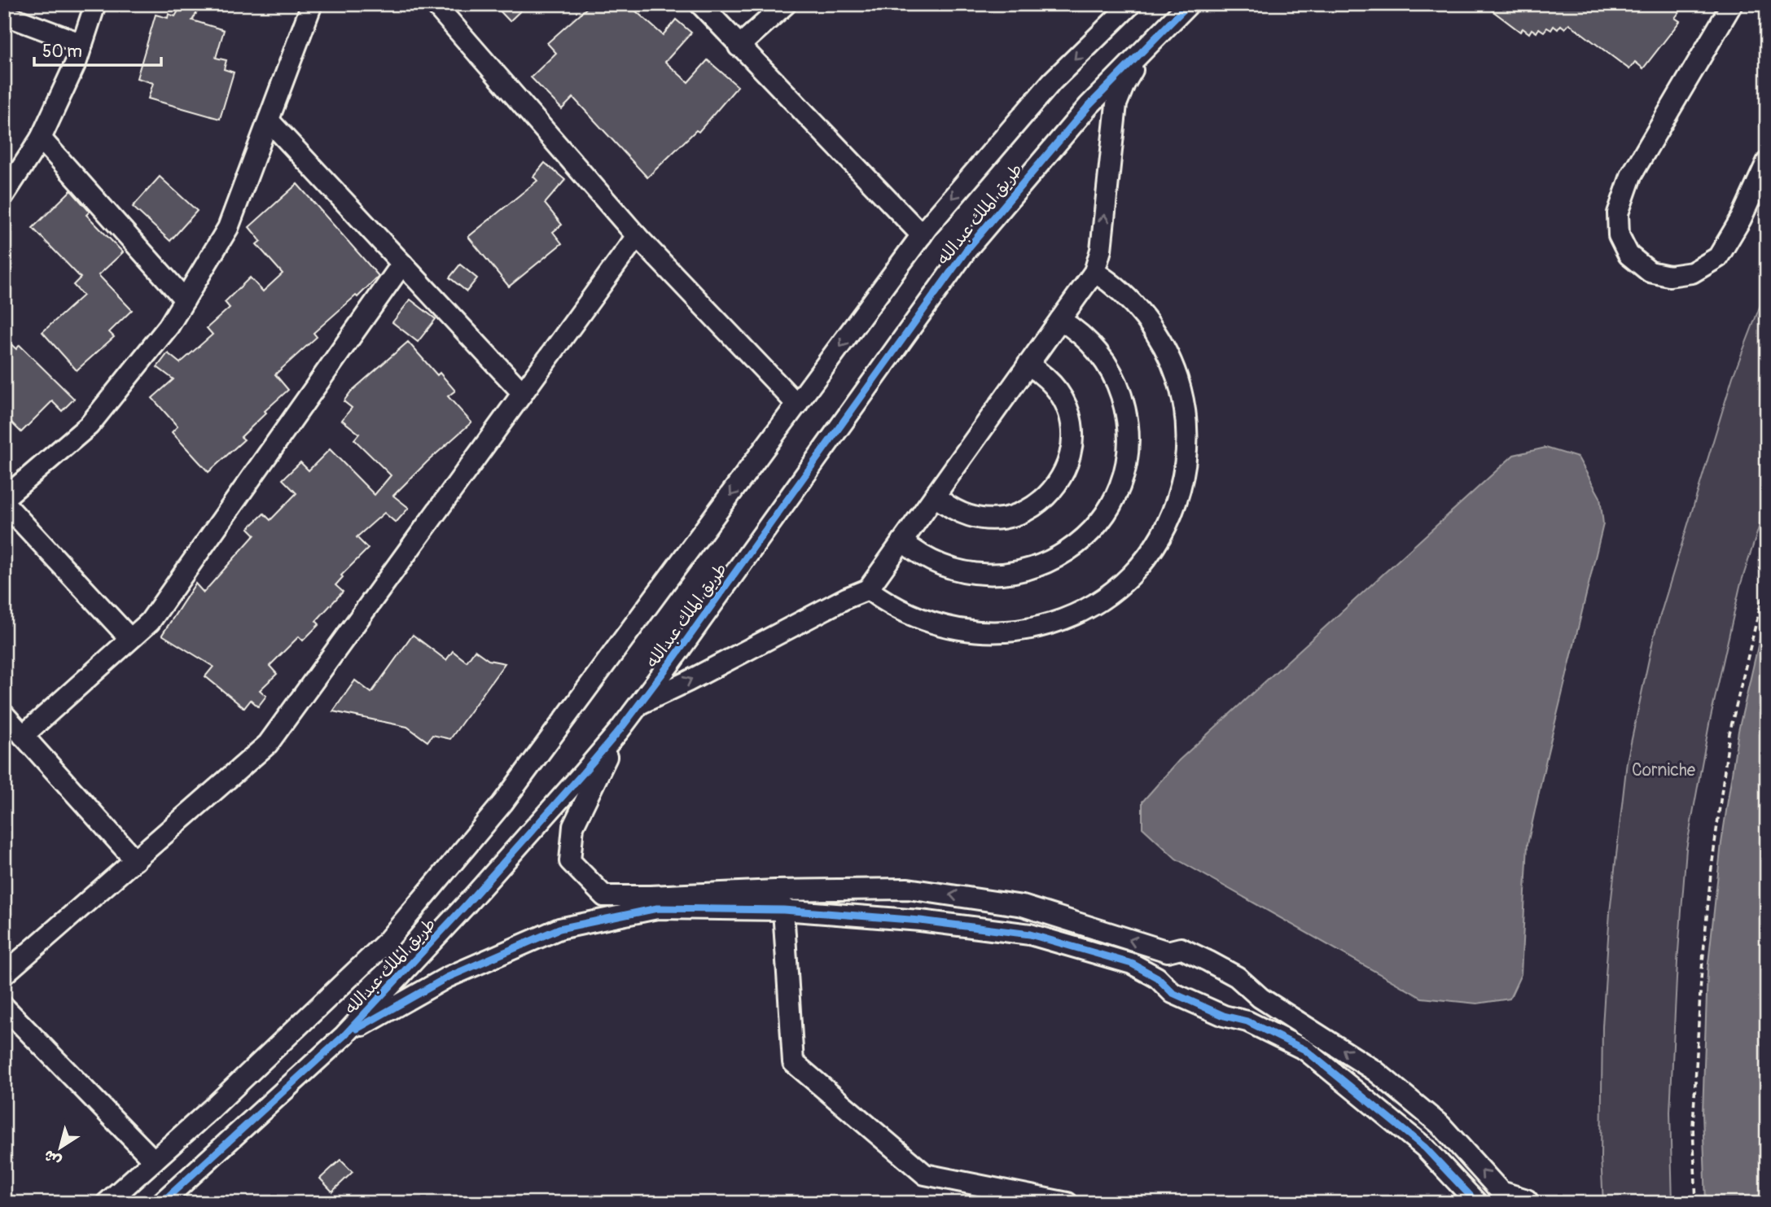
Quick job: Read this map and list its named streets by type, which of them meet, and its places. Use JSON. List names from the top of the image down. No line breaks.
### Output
{"streets":{"street":["طريق الملك عبدالله"]},"parks":["Corniche"],"scale_bar":"50 m","north":"bottom left"}
